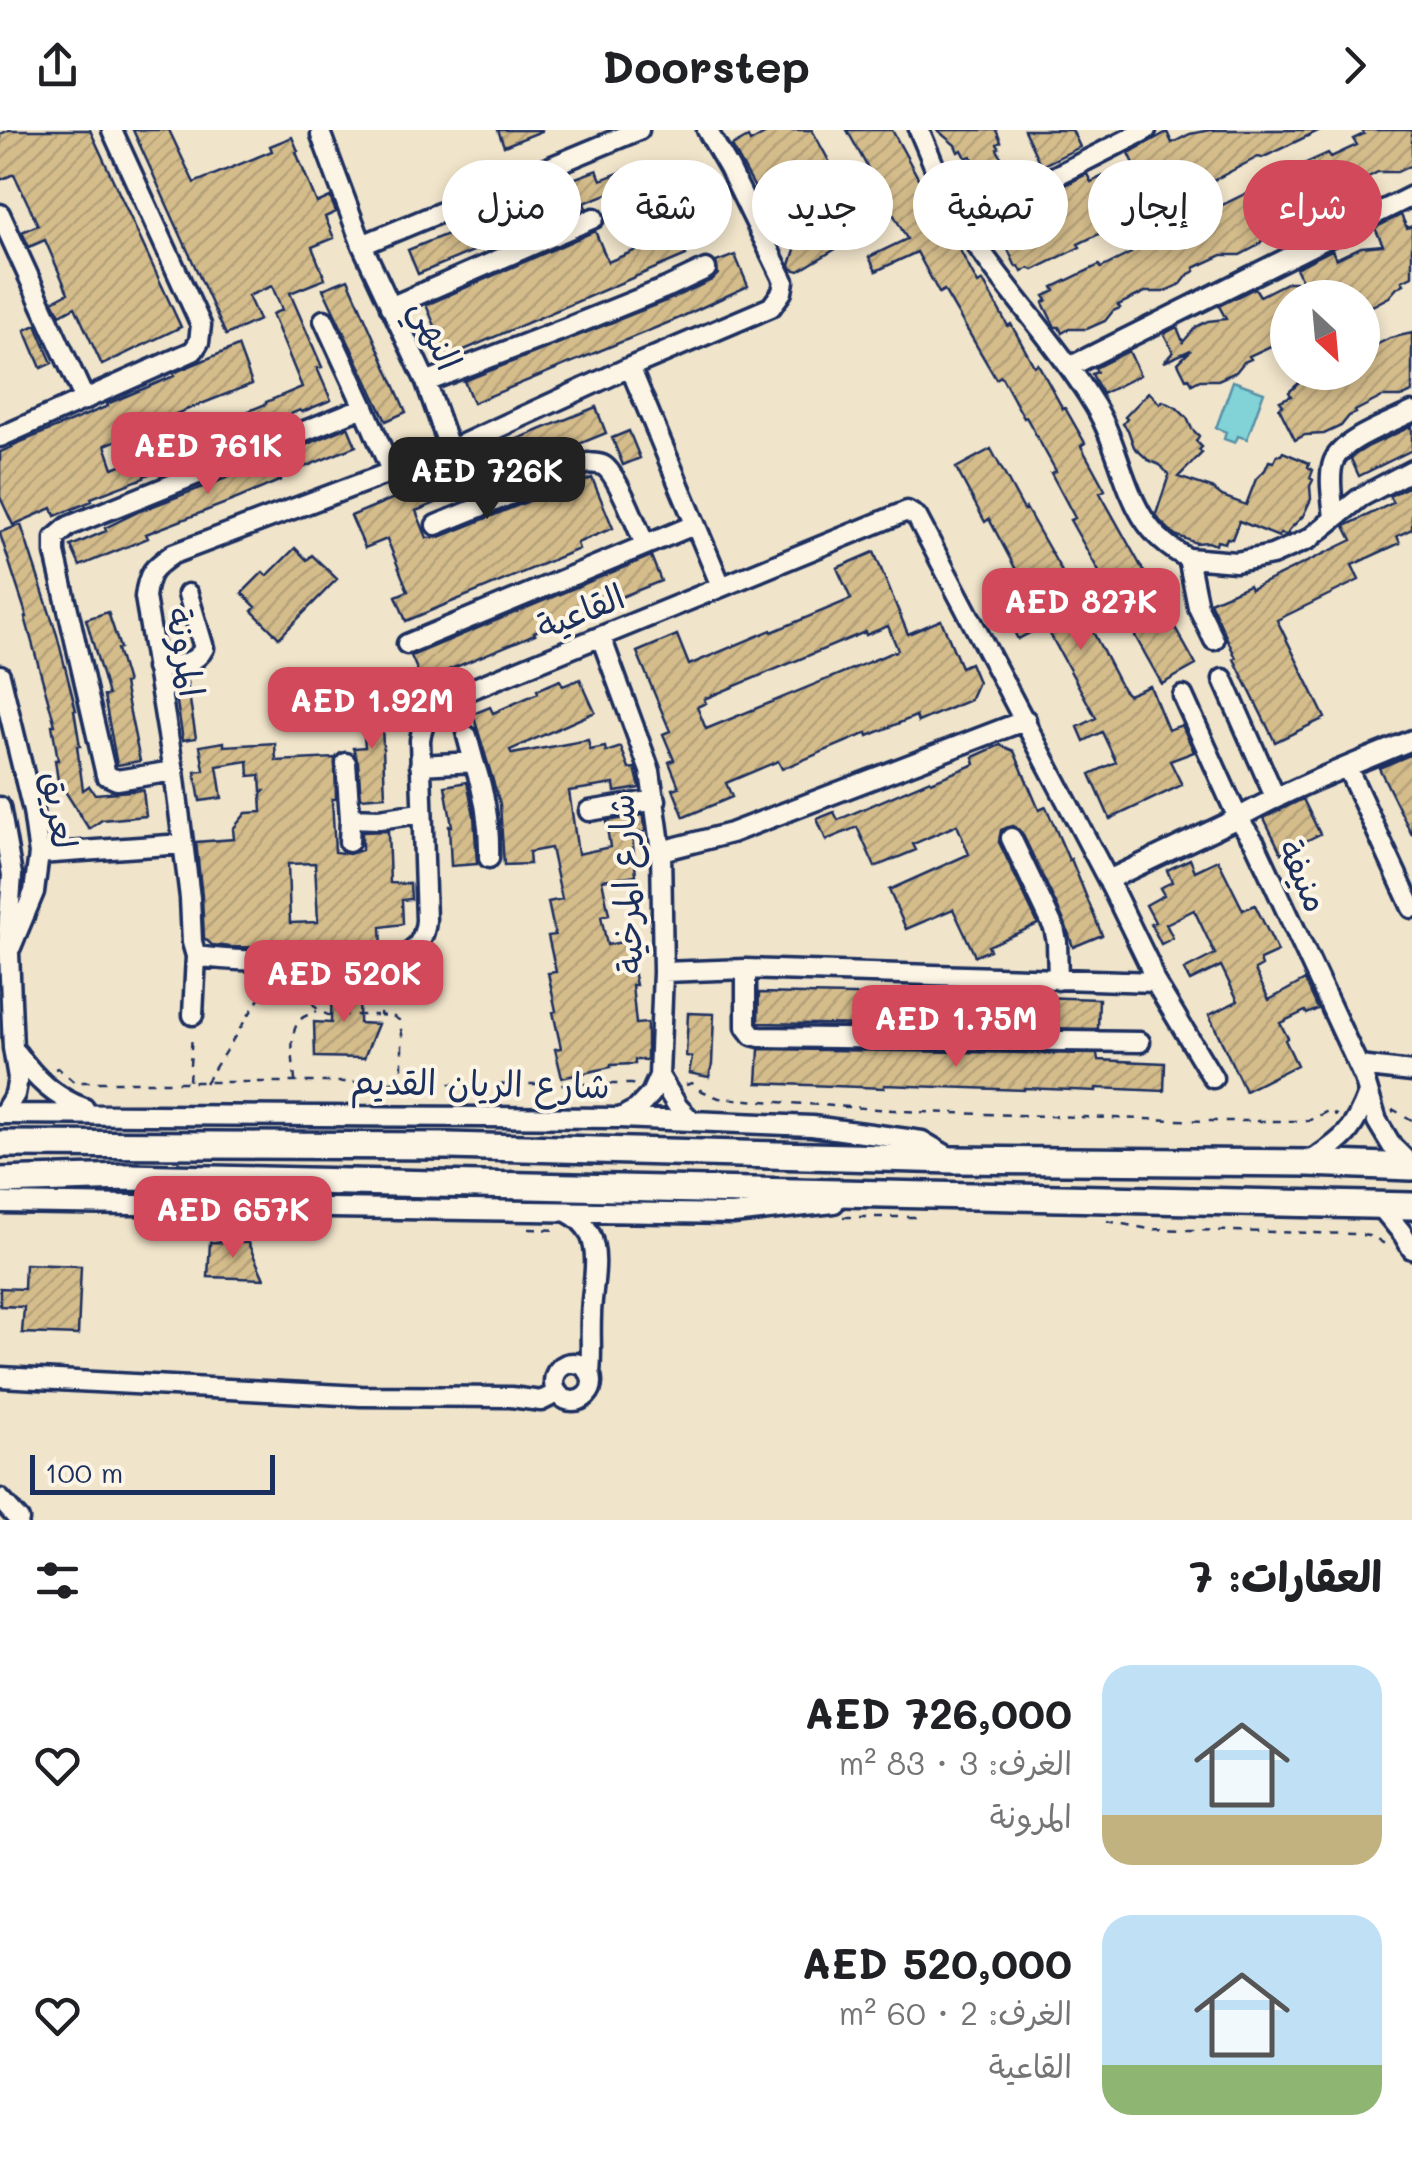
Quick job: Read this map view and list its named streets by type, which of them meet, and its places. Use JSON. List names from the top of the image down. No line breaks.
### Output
{"streets":{"highway":["شارع الريان القديم"],"street":["النهي","القاعية","المرونة","لعريق","منيفة","شارع المرخية"]},"crossings":[["النهي","المرونة"],["القاعية","المرونة"],["القاعية","منيفة"],["القاعية","شارع المرخية"],["لعريق","شارع الريان القديم"],["منيفة","شارع الريان القديم"]],"scale_bar":"100 m","north":"bottom right","page":{"header":"Doorstep","chip":["شراء","إيجار","تصفية","جديد","شقة","منزل"],"price":["AED 761K","AED 726K","AED 827K","AED 1.92M","AED 520K","AED 1.75M","AED 657K"],"scale":"100 m","heading":"العقارات: 7","list":[{"name":"AED 726,000","note":"الغرف: 3 · 83 m² · المرونة"},{"name":"AED 520,000","note":"الغرف: 2 · 60 m² · القاعية"}]}}
